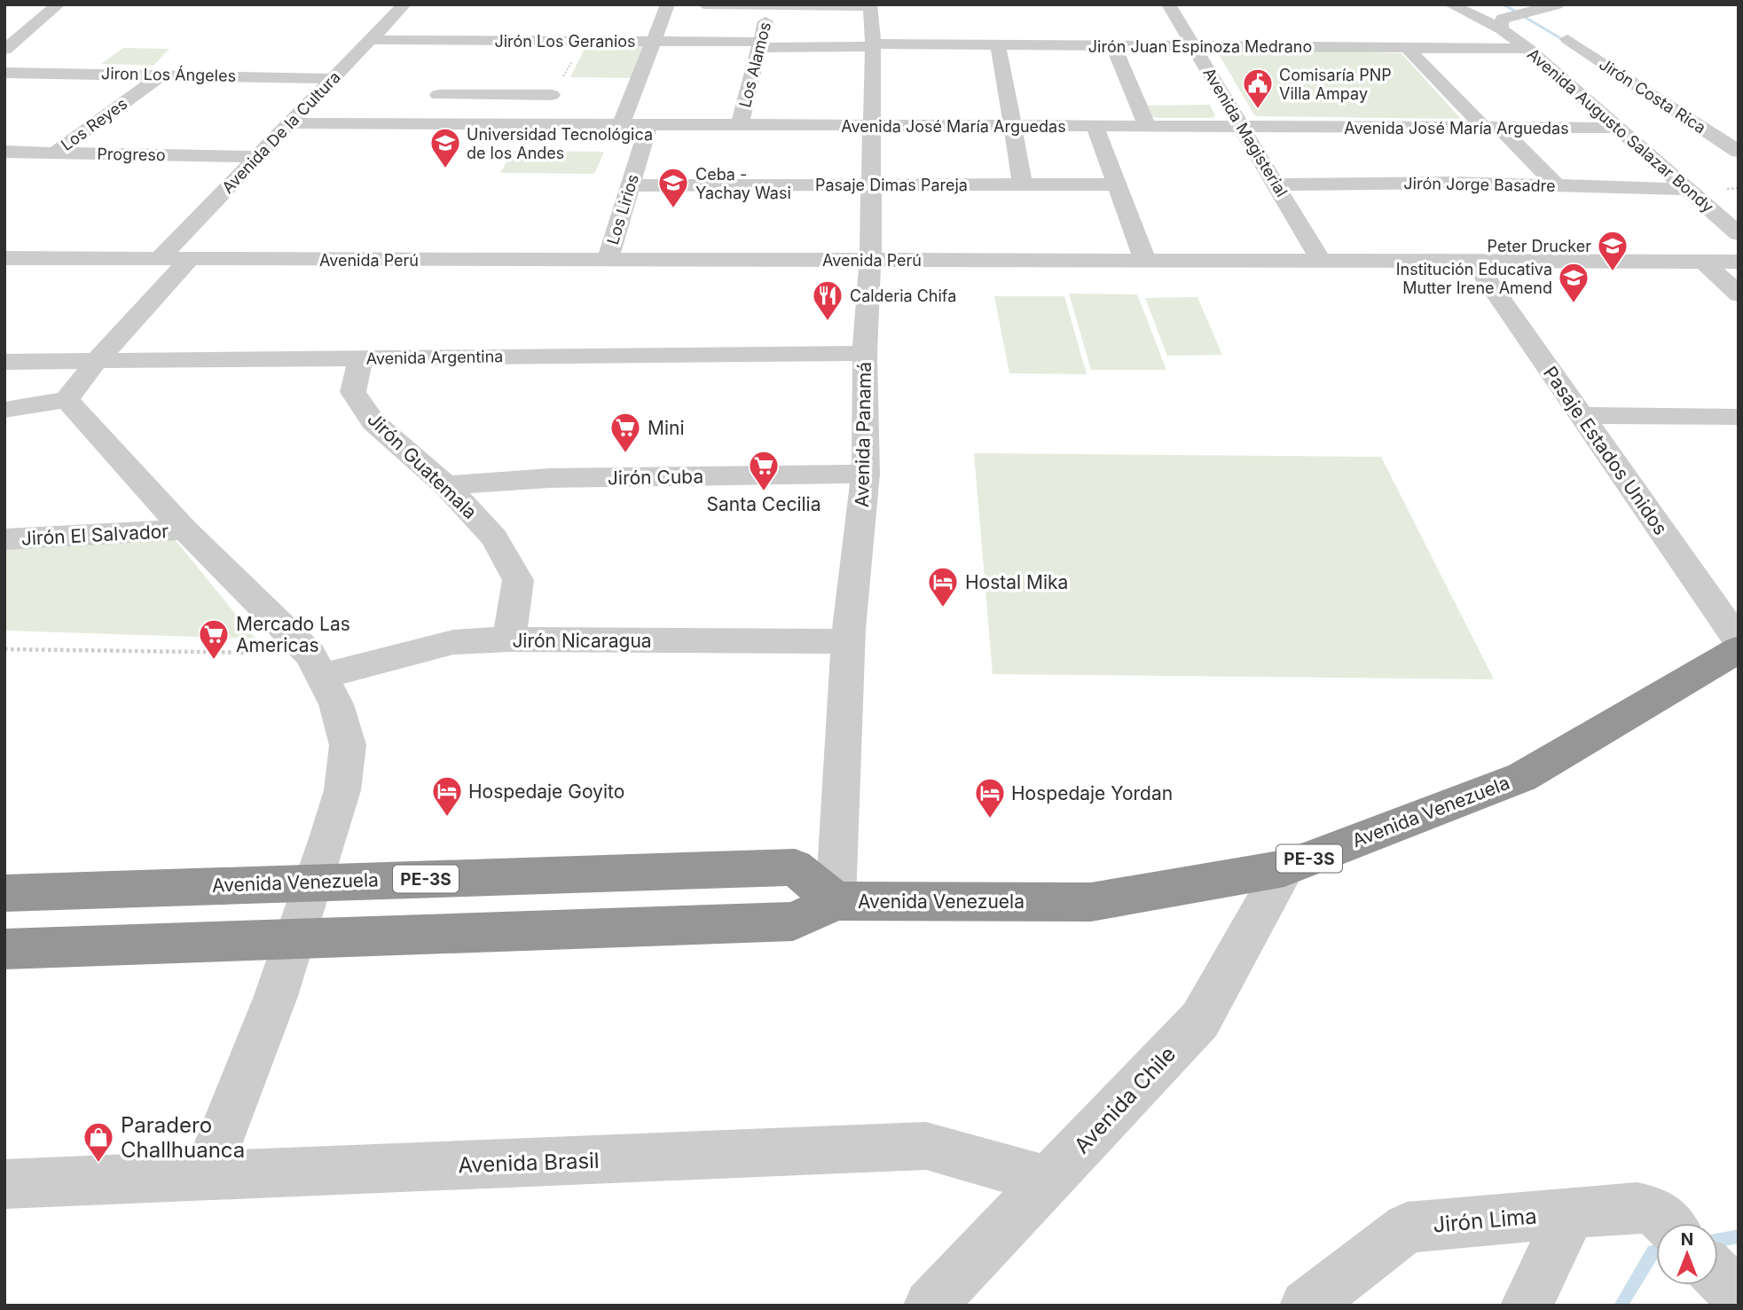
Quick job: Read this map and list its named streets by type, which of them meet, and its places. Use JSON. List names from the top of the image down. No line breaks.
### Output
{"streets":{"highway":["Avenida Venezuela","PE-3S"],"street":["Jirón Los Geranios","Jirón Juan Espinoza Medrano","Los Alamos","Jiron Los Ángeles","Jirón Costa Rica","Los Reyes","Avenida José María Arguedas","Avenida Augusto Salazar Bondy","Avenida De la Cultura","Avenida Magisterial","Progreso","Pasaje Dimas Pareja","Jirón Jorge Basadre","Los Lirios","Avenida Perú","Avenida Argentina","Avenida Panamá","Pasaje Estados Unidos","Jirón Guatemala","Jirón Cuba","Jirón El Salvador","Jirón Nicaragua","Avenida Chile","Avenida Brasil","Jirón Lima"]},"crossings":[["Jirón Los Geranios","Jirón Juan Espinoza Medrano"],["Jirón Los Geranios","Los Alamos"],["Jirón Los Geranios","Avenida De la Cultura"],["Jirón Los Geranios","Avenida Panamá"],["Jirón Juan Espinoza Medrano","Avenida Augusto Salazar Bondy"],["Jirón Juan Espinoza Medrano","Avenida Magisterial"],["Jirón Juan Espinoza Medrano","Avenida Panamá"],["Los Alamos","Avenida José María Arguedas"],["Jiron Los Ángeles","Los Reyes"],["Jiron Los Ángeles","Avenida De la Cultura"],["Los Reyes","Progreso"],["Avenida José María Arguedas","Avenida Augusto Salazar Bondy"],["Avenida José María Arguedas","Avenida De la Cultura"],["Avenida José María Arguedas","Avenida Magisterial"],["Avenida José María Arguedas","Los Lirios"],["Avenida José María Arguedas","Avenida Panamá"],["Avenida Augusto Salazar Bondy","Jirón Jorge Basadre"],["Avenida De la Cultura","Progreso"],["Avenida De la Cultura","Avenida Perú"],["Avenida De la Cultura","Avenida Argentina"],["Avenida Magisterial","Jirón Jorge Basadre"],["Avenida Magisterial","Avenida Perú"],["Pasaje Dimas Pareja","Los Lirios"],["Pasaje Dimas Pareja","Avenida Panamá"],["Los Lirios","Avenida Perú"],["Avenida Perú","Avenida Panamá"],["Avenida Perú","Pasaje Estados Unidos"],["Avenida Argentina","Avenida Panamá"],["Avenida Argentina","Jirón Guatemala"],["Avenida Panamá","Jirón Cuba"],["Avenida Panamá","Jirón Nicaragua"],["Avenida Panamá","Avenida Venezuela"],["Jirón Guatemala","Jirón Cuba"],["Jirón Guatemala","Jirón Nicaragua"],["Avenida Venezuela","Avenida Chile"],["Avenida Chile","Avenida Brasil"]],"places":{"public building":["Comisaría PNP Villa Ampay"],"school or university":["Universidad Tecnológica de los Andes","Ceba - Yachay Wasi","Peter Drucker","Institución Educativa Mutter Irene Amend"],"restaurant":["Calderia Chifa"],"supermarket":["Mini","Santa Cecilia","Mercado Las Americas"],"hotel":["Hostal Mika","Hospedaje Goyito","Hospedaje Yordan"],"shop":["Paradero Challhuanca"]},"north":"top"}
